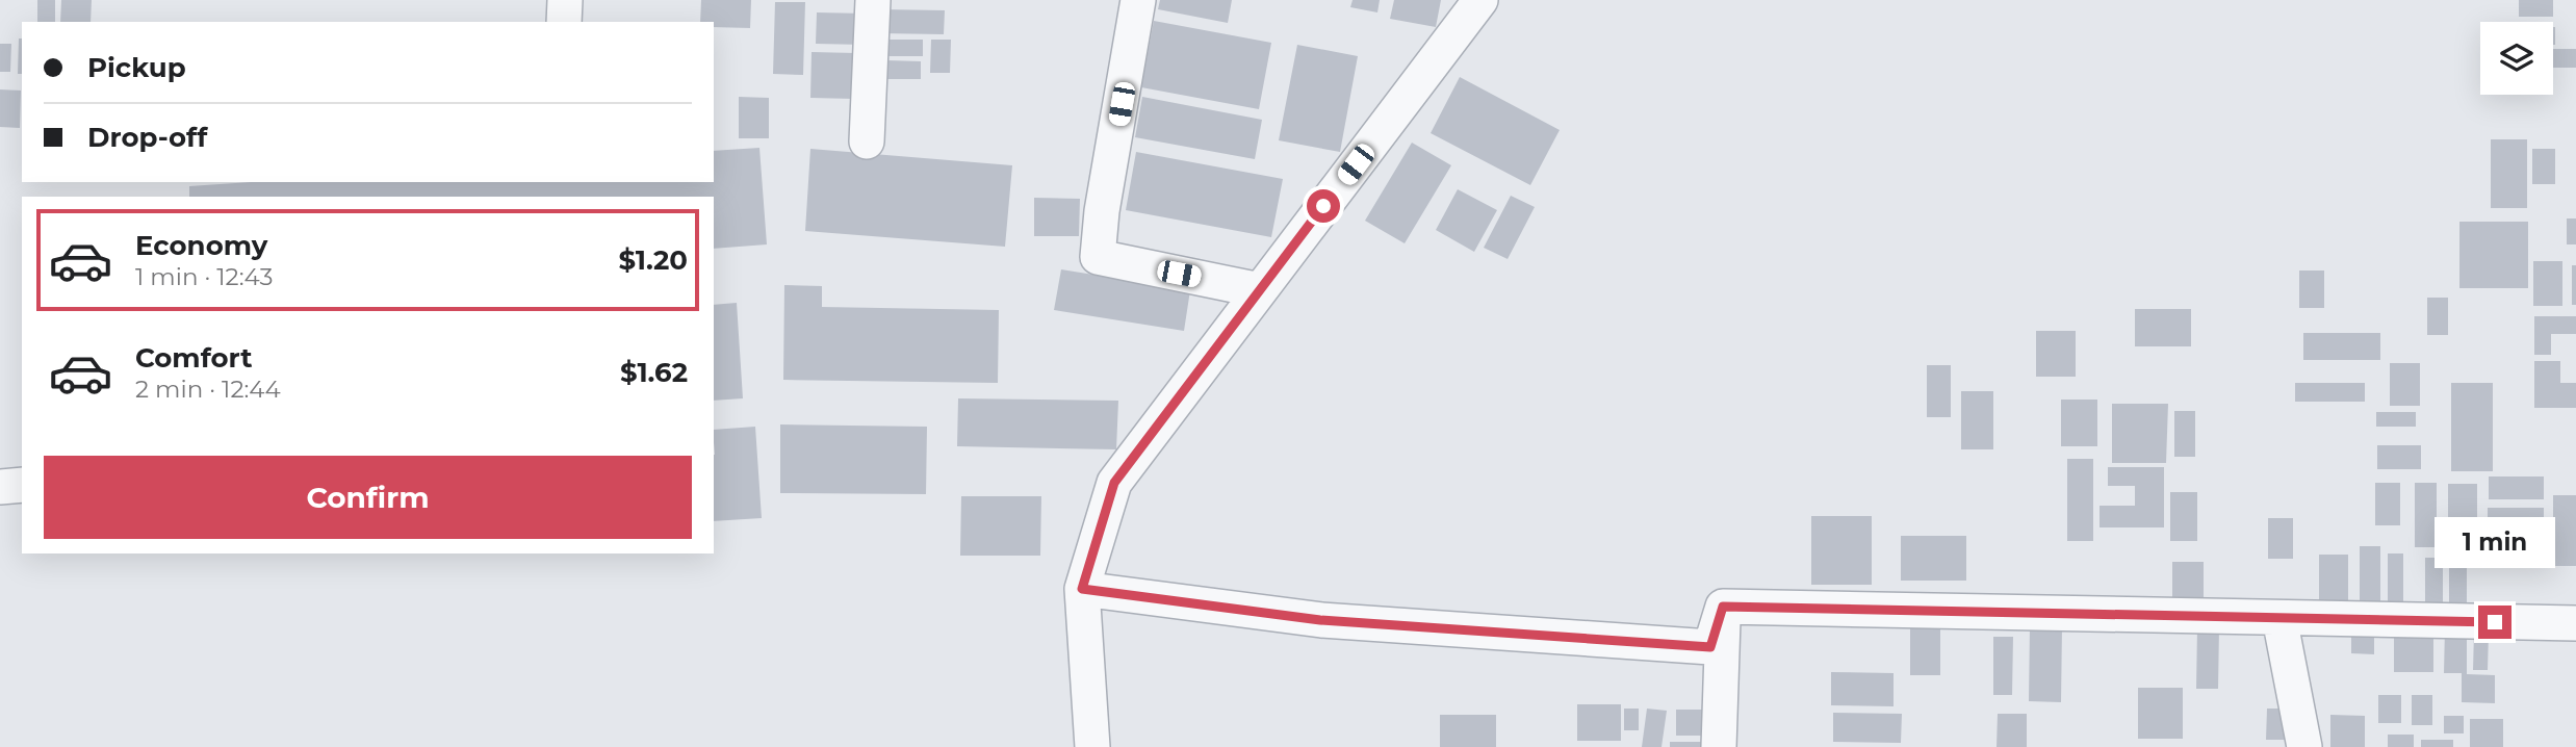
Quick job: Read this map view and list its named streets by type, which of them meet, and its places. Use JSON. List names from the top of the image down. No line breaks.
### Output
{"page":{"banner":["Pickup","Drop-off"],"list":[{"name":"Economy","note":"1 min · 12:43","value":"$1.20"},{"name":"Comfort","note":"2 min · 12:44","value":"$1.62"}],"buttons":"Confirm","bubble":"1 min"}}
